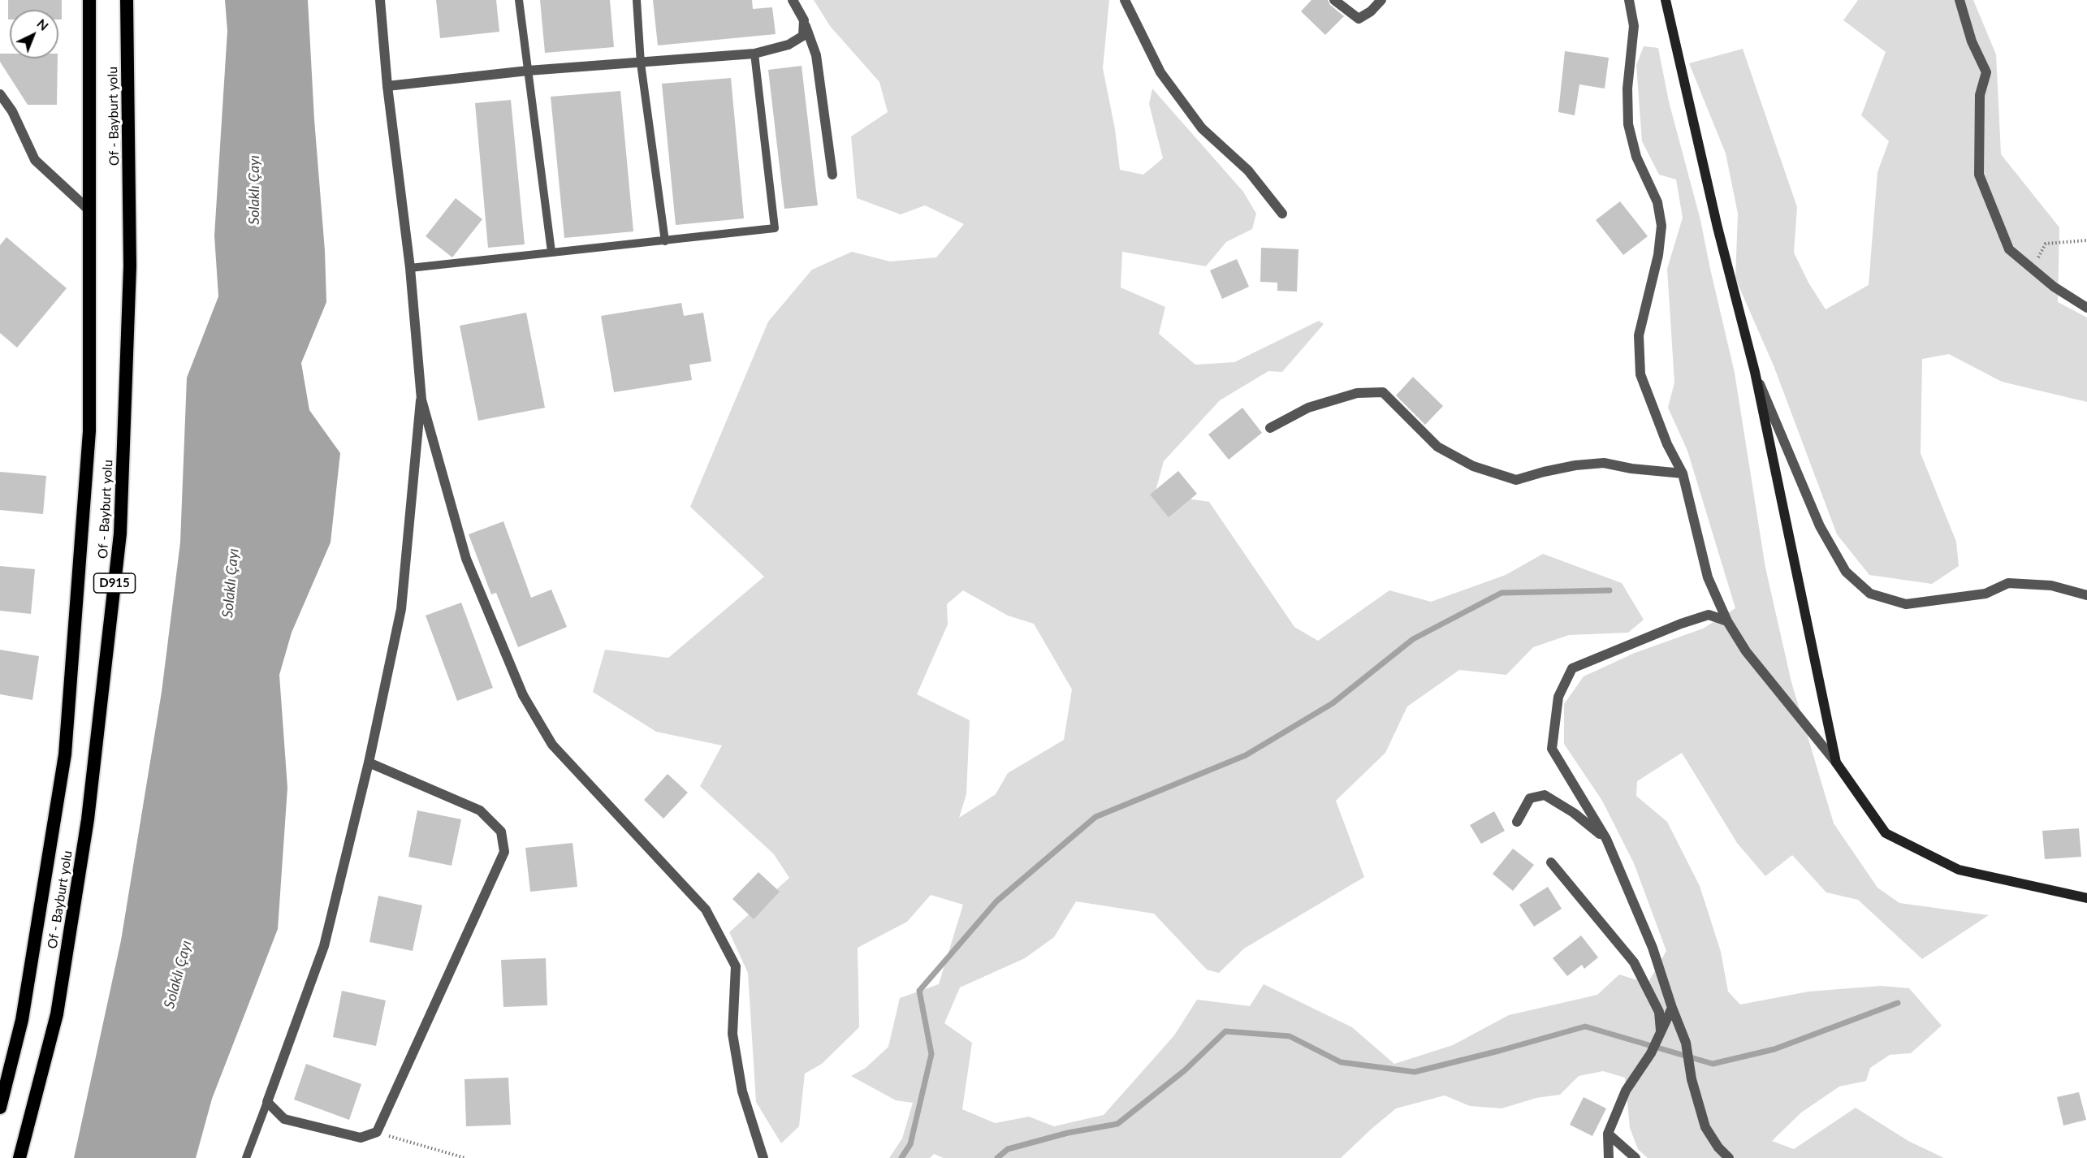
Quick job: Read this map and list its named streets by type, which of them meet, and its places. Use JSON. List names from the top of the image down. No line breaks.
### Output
{"streets":{"highway":["Of - Bayburt yolu","D915"]},"water":["Solaklı Çayı"],"north":"top right"}
